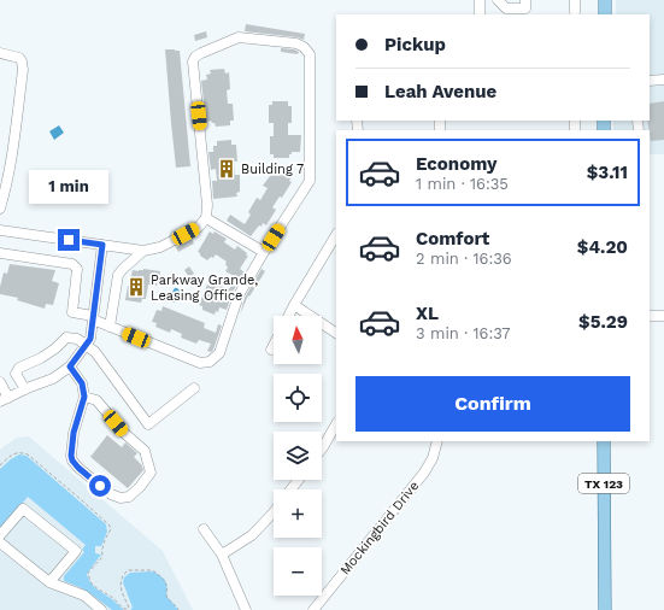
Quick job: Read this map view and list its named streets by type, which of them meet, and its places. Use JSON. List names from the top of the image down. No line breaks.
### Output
{"streets":{"main road":["TX 123"],"street":["Mockingbird Drive"]},"places":{"building":["Building 7","Parkway Grande, Leasing Office"]},"north":"top","page":{"banner":["Pickup","Leah Avenue"],"list":[{"name":"Economy","note":"1 min · 16:35","value":"$3.11"},{"name":"Comfort","note":"2 min · 16:36","value":"$4.20"},{"name":"XL","note":"3 min · 16:37","value":"$5.29"}],"bubble":"1 min","map_buttons":["+","−"],"buttons":"Confirm"}}
